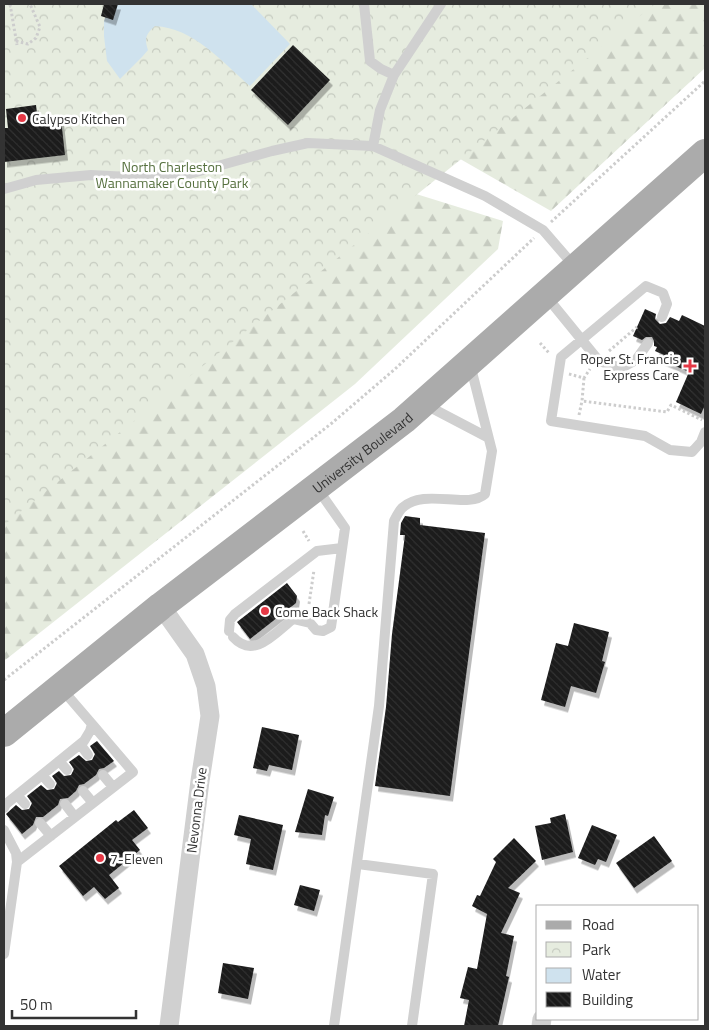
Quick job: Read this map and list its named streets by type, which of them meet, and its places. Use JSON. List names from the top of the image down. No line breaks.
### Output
{"streets":{"main road":["University Boulevard"],"street":["Nevonna Drive"]},"crossings":[["University Boulevard","Nevonna Drive"]],"parks":["North Charleston Wannamaker County Park"],"places":{"other":["Calypso Kitchen","Come Back Shack","7-Eleven"],"health":["Roper St. Francis Express Care"]},"legend":["Road","Park","Water","Building"],"scale_bar":"50 m"}
